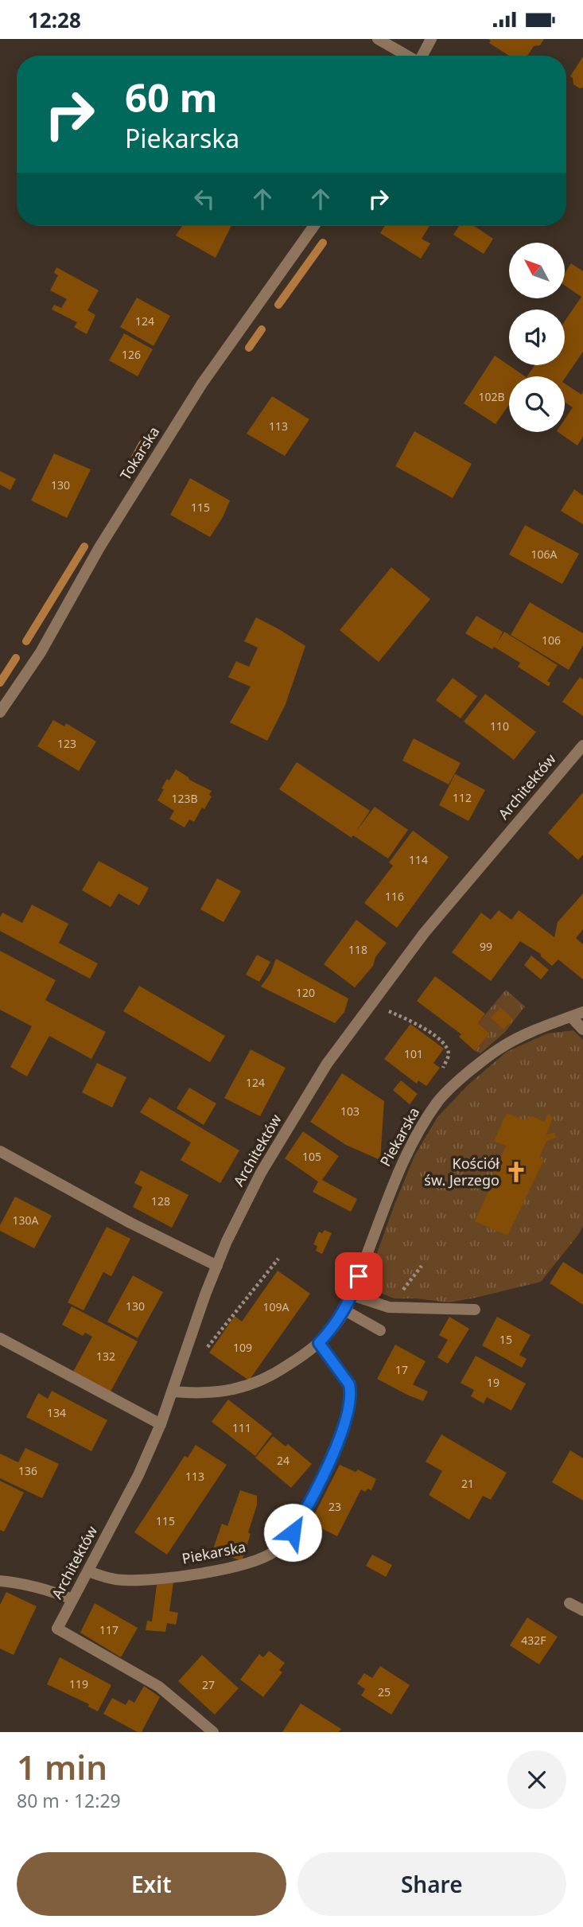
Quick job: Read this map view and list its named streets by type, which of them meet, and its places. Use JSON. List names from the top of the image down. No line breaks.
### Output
{"streets":{"street":["Tokarska","Architektów","Piekarska"]},"crossings":[["Architektów","Piekarska"]],"places":{"church":["Kościół św. Jerzego"]},"house_numbers":["124","126","102B","113","130","115","106A","106","110","123","112","123B","114","116","99","118","120","101","124","103","105","128","130A","130","109A","15","109","132","17","19","134","111","24","136","113","21","23","115","117","432F","119","27","25"],"north":"top left","page":{"status":"12:28","turn":["60 m","Piekarska"],"heading":["1 min","80 m · 12:29"],"buttons":["Exit","Share"]}}
